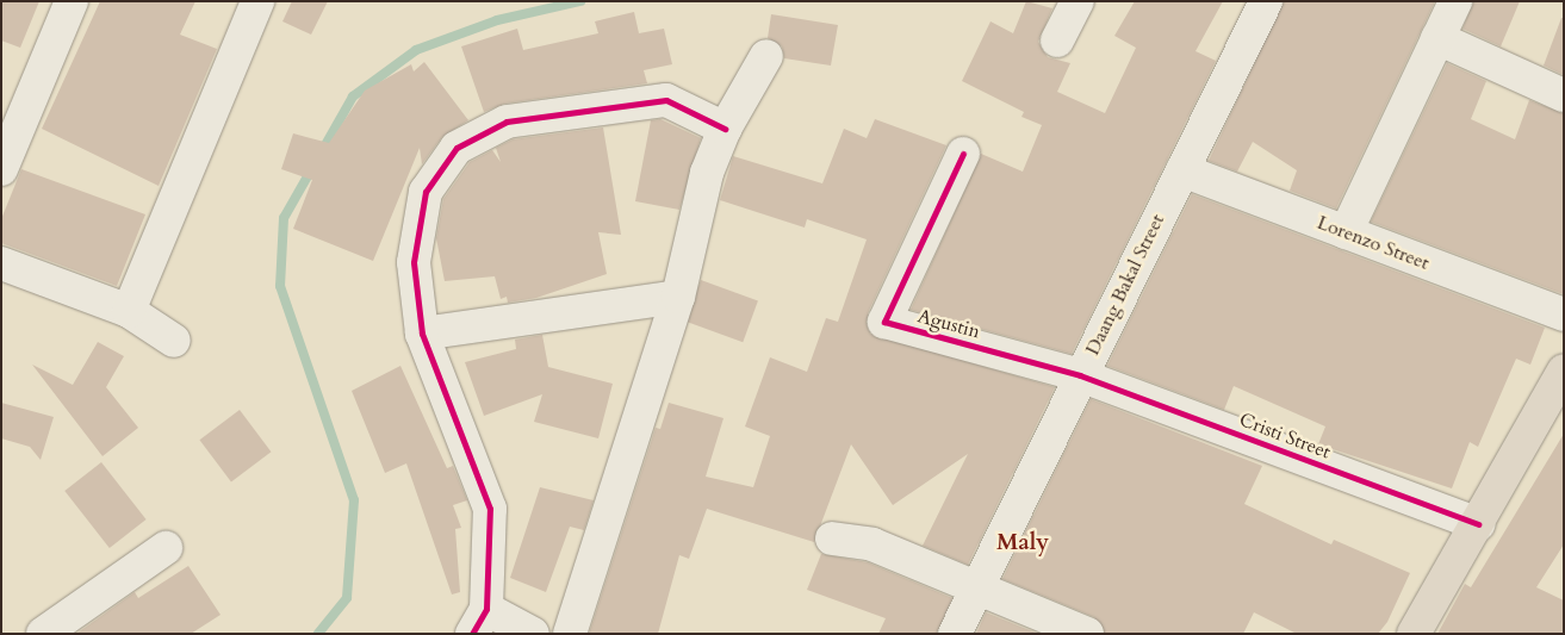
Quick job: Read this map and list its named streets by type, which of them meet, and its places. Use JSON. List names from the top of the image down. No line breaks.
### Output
{"streets":{"street":["Lorenzo Street","Daang Bakal Street","Agustin","Cristi Street"]},"crossings":[["Lorenzo Street","Daang Bakal Street"],["Daang Bakal Street","Agustin"],["Daang Bakal Street","Cristi Street"],["Agustin","Cristi Street"]],"districts":["Maly"]}
